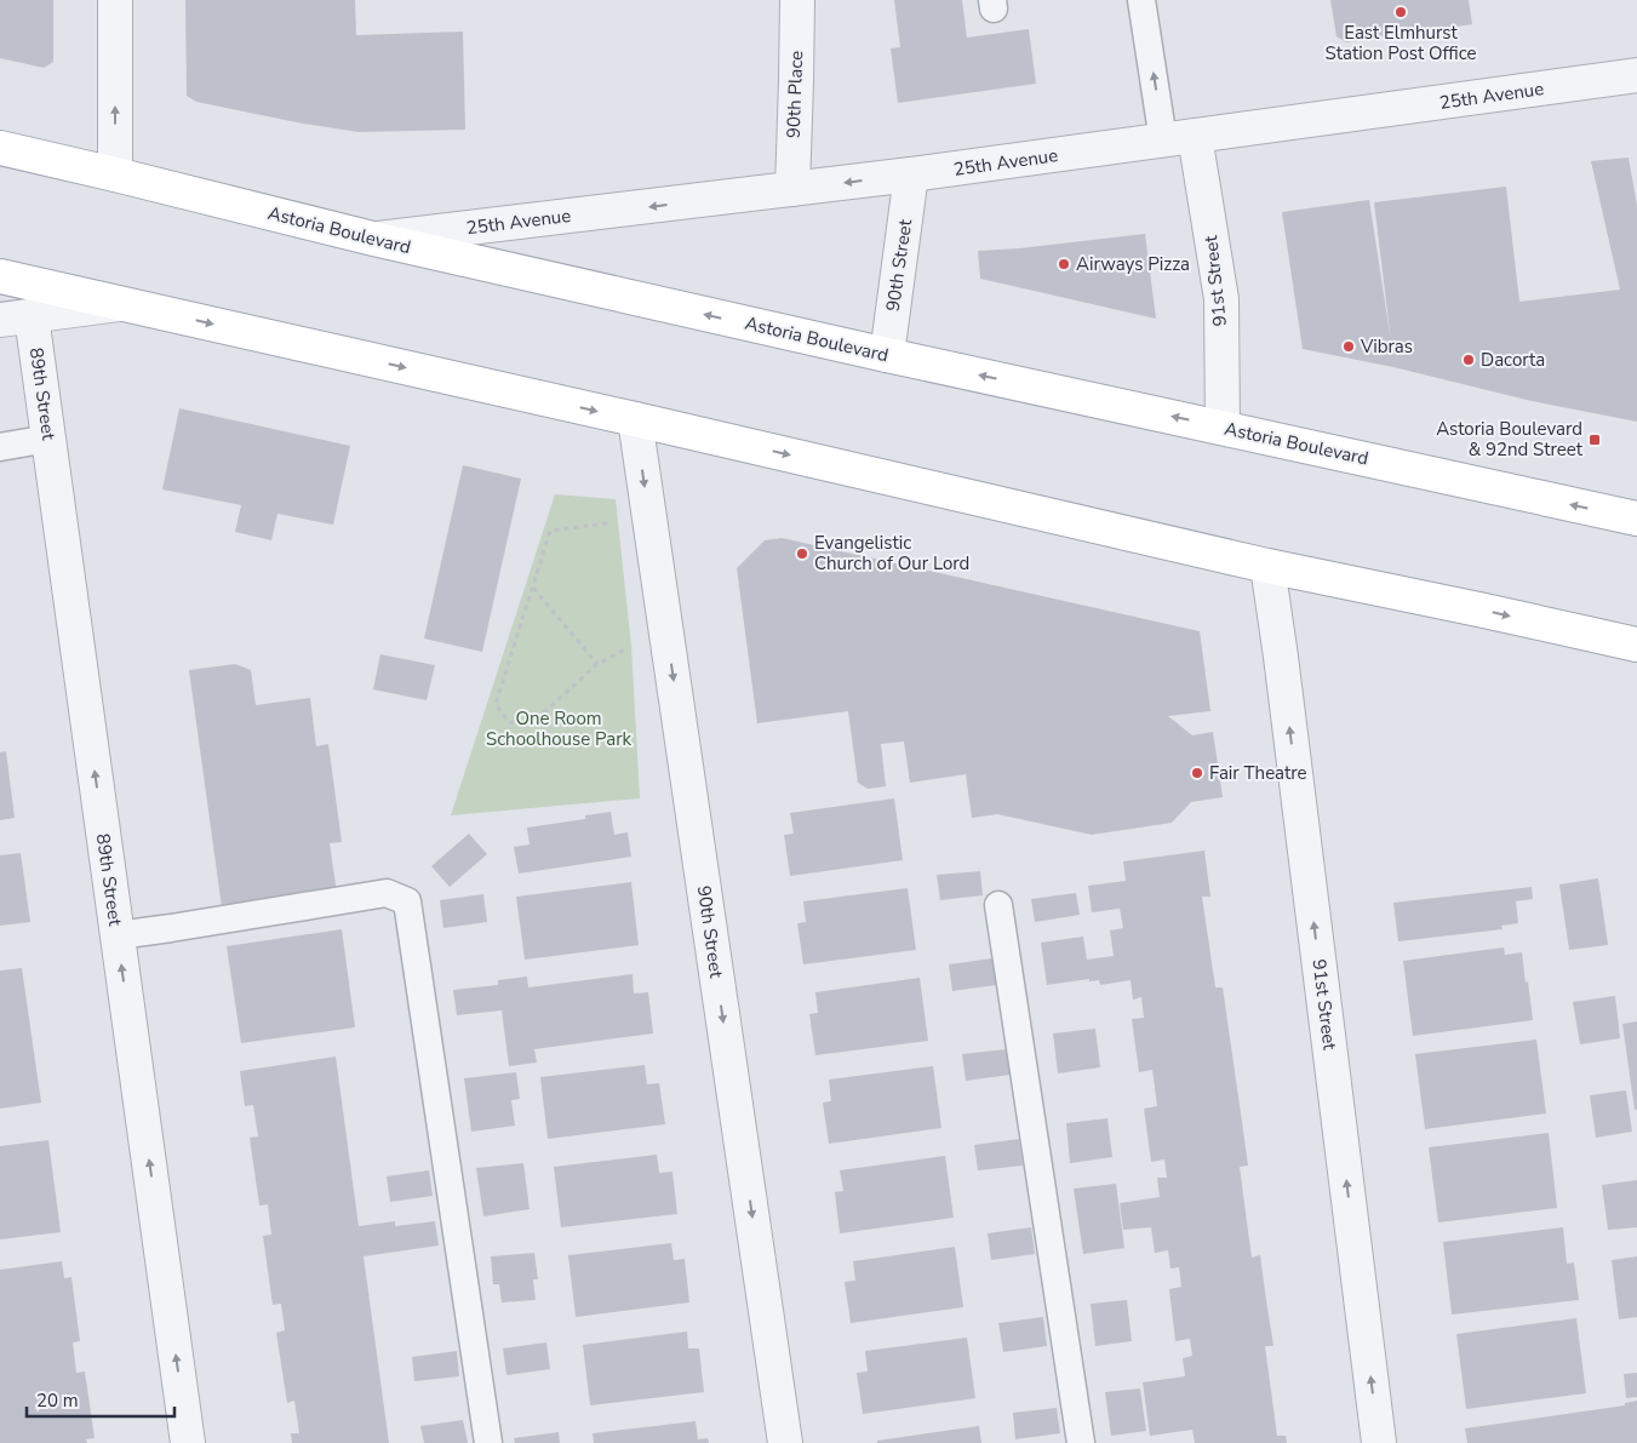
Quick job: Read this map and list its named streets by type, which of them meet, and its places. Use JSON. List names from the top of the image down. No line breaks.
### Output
{"streets":{"main road":["Astoria Boulevard"],"street":["90th Place","25th Avenue","90th Street","91st Street","89th Street"]},"crossings":[["90th Place","25th Avenue"],["25th Avenue","Astoria Boulevard"],["25th Avenue","90th Street"],["25th Avenue","91st Street"],["Astoria Boulevard","90th Street"],["Astoria Boulevard","91st Street"]],"one_way":["25th Avenue","90th Street","91st Street","89th Street"],"parks":["One Room Schoolhouse Park"],"places":{"other":["East Elmhurst Station Post Office","Airways Pizza","Vibras","Dacorta","Evangelistic Church of Our Lord","Fair Theatre"],"transit":["Astoria Boulevard & 92nd Street"]},"scale_bar":"20 m"}
